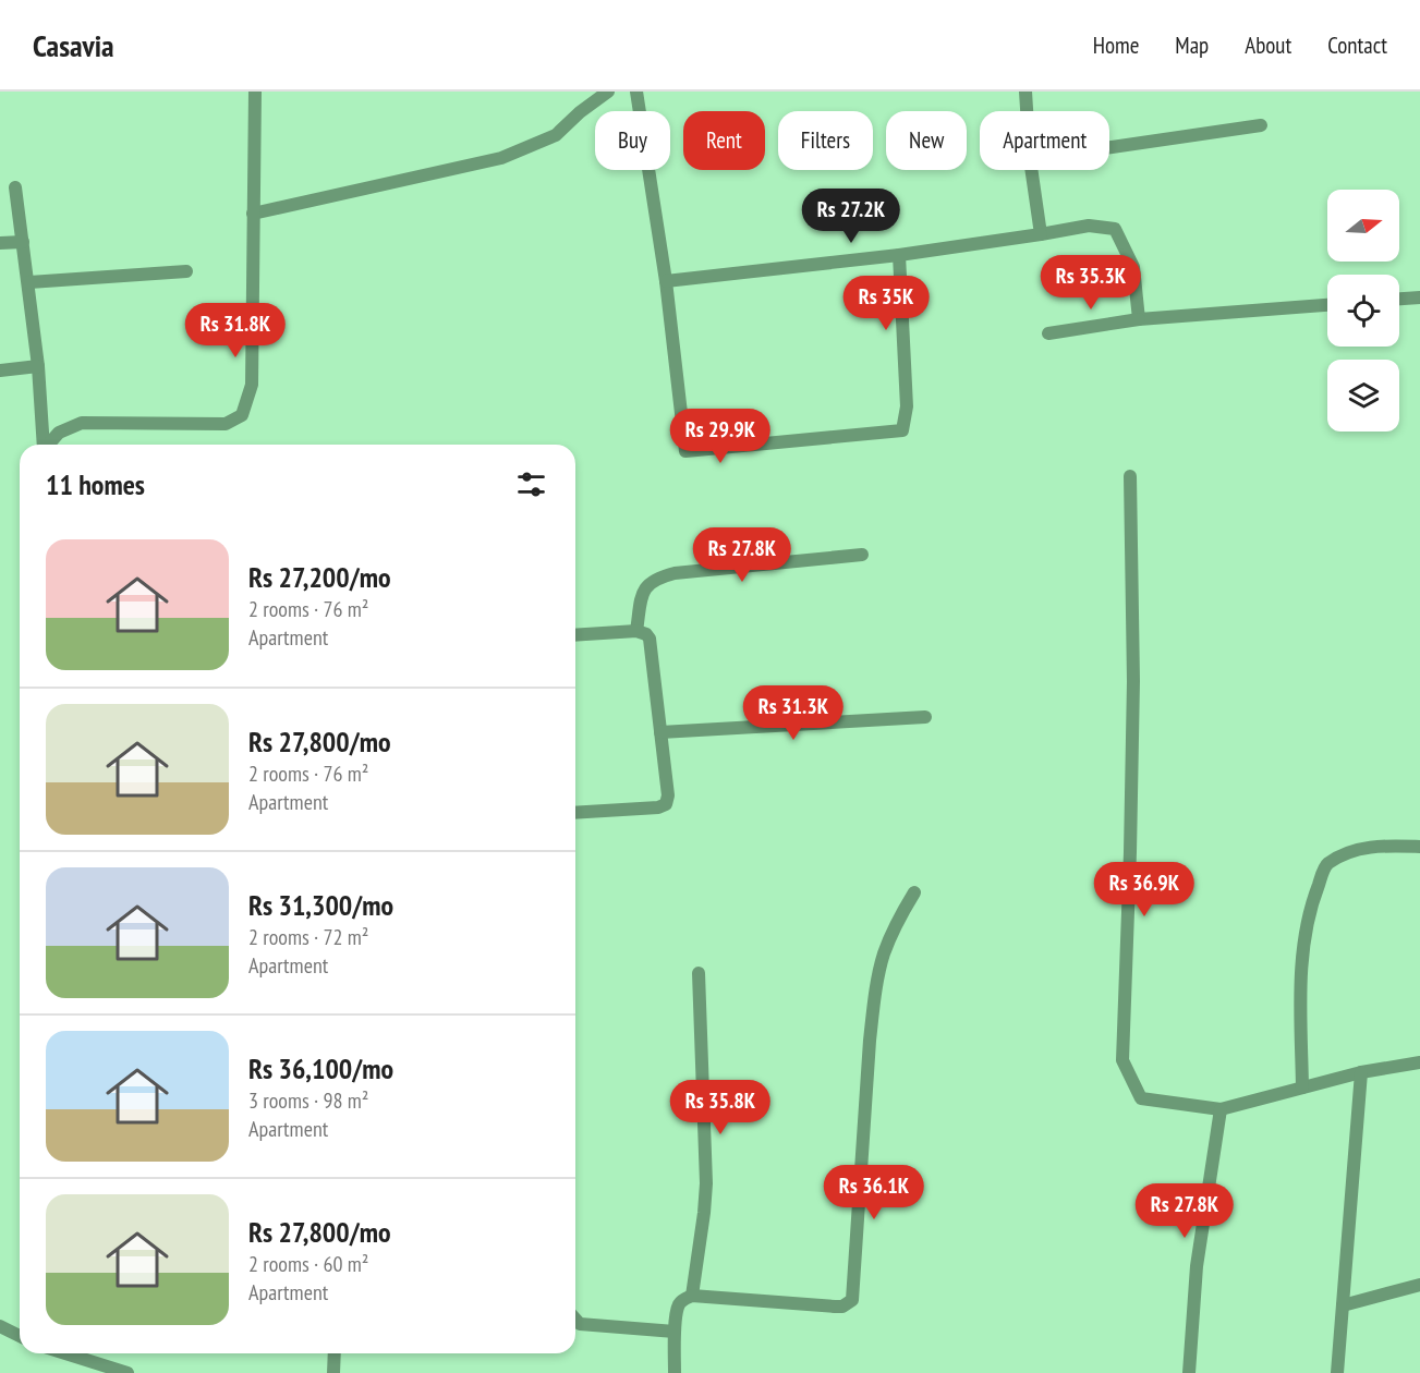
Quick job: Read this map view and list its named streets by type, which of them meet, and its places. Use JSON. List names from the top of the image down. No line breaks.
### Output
{"north":"right","page":{"header":"Casavia","nav":["Home","Map","About","Contact"],"chip":["Buy","Rent","Filters","New","Apartment"],"price":["Rs 27.2K","Rs 35.3K","Rs 35K","Rs 31.8K","Rs 29.9K","Rs 27.8K","Rs 31.3K","Rs 36.9K","Rs 35.8K","Rs 36.1K","Rs 27.8K"],"heading":"11 homes","list":[{"name":"Rs 27,200/mo","note":"2 rooms · 76 m² · Apartment"},{"name":"Rs 27,800/mo","note":"2 rooms · 76 m² · Apartment"},{"name":"Rs 31,300/mo","note":"2 rooms · 72 m² · Apartment"},{"name":"Rs 36,100/mo","note":"3 rooms · 98 m² · Apartment"},{"name":"Rs 27,800/mo","note":"2 rooms · 60 m² · Apartment"}]}}
